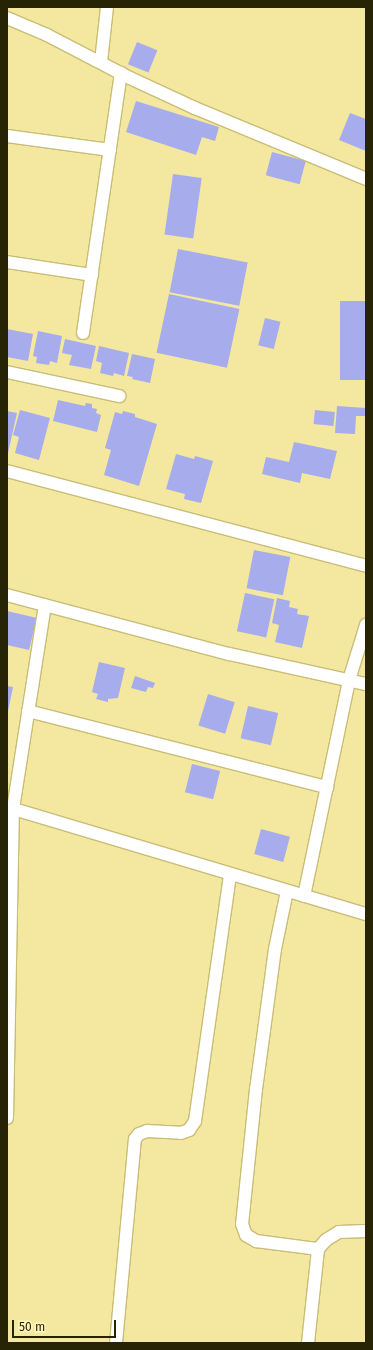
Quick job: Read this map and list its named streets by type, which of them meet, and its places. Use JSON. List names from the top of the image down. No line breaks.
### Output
{"scale_bar":"50 m"}
